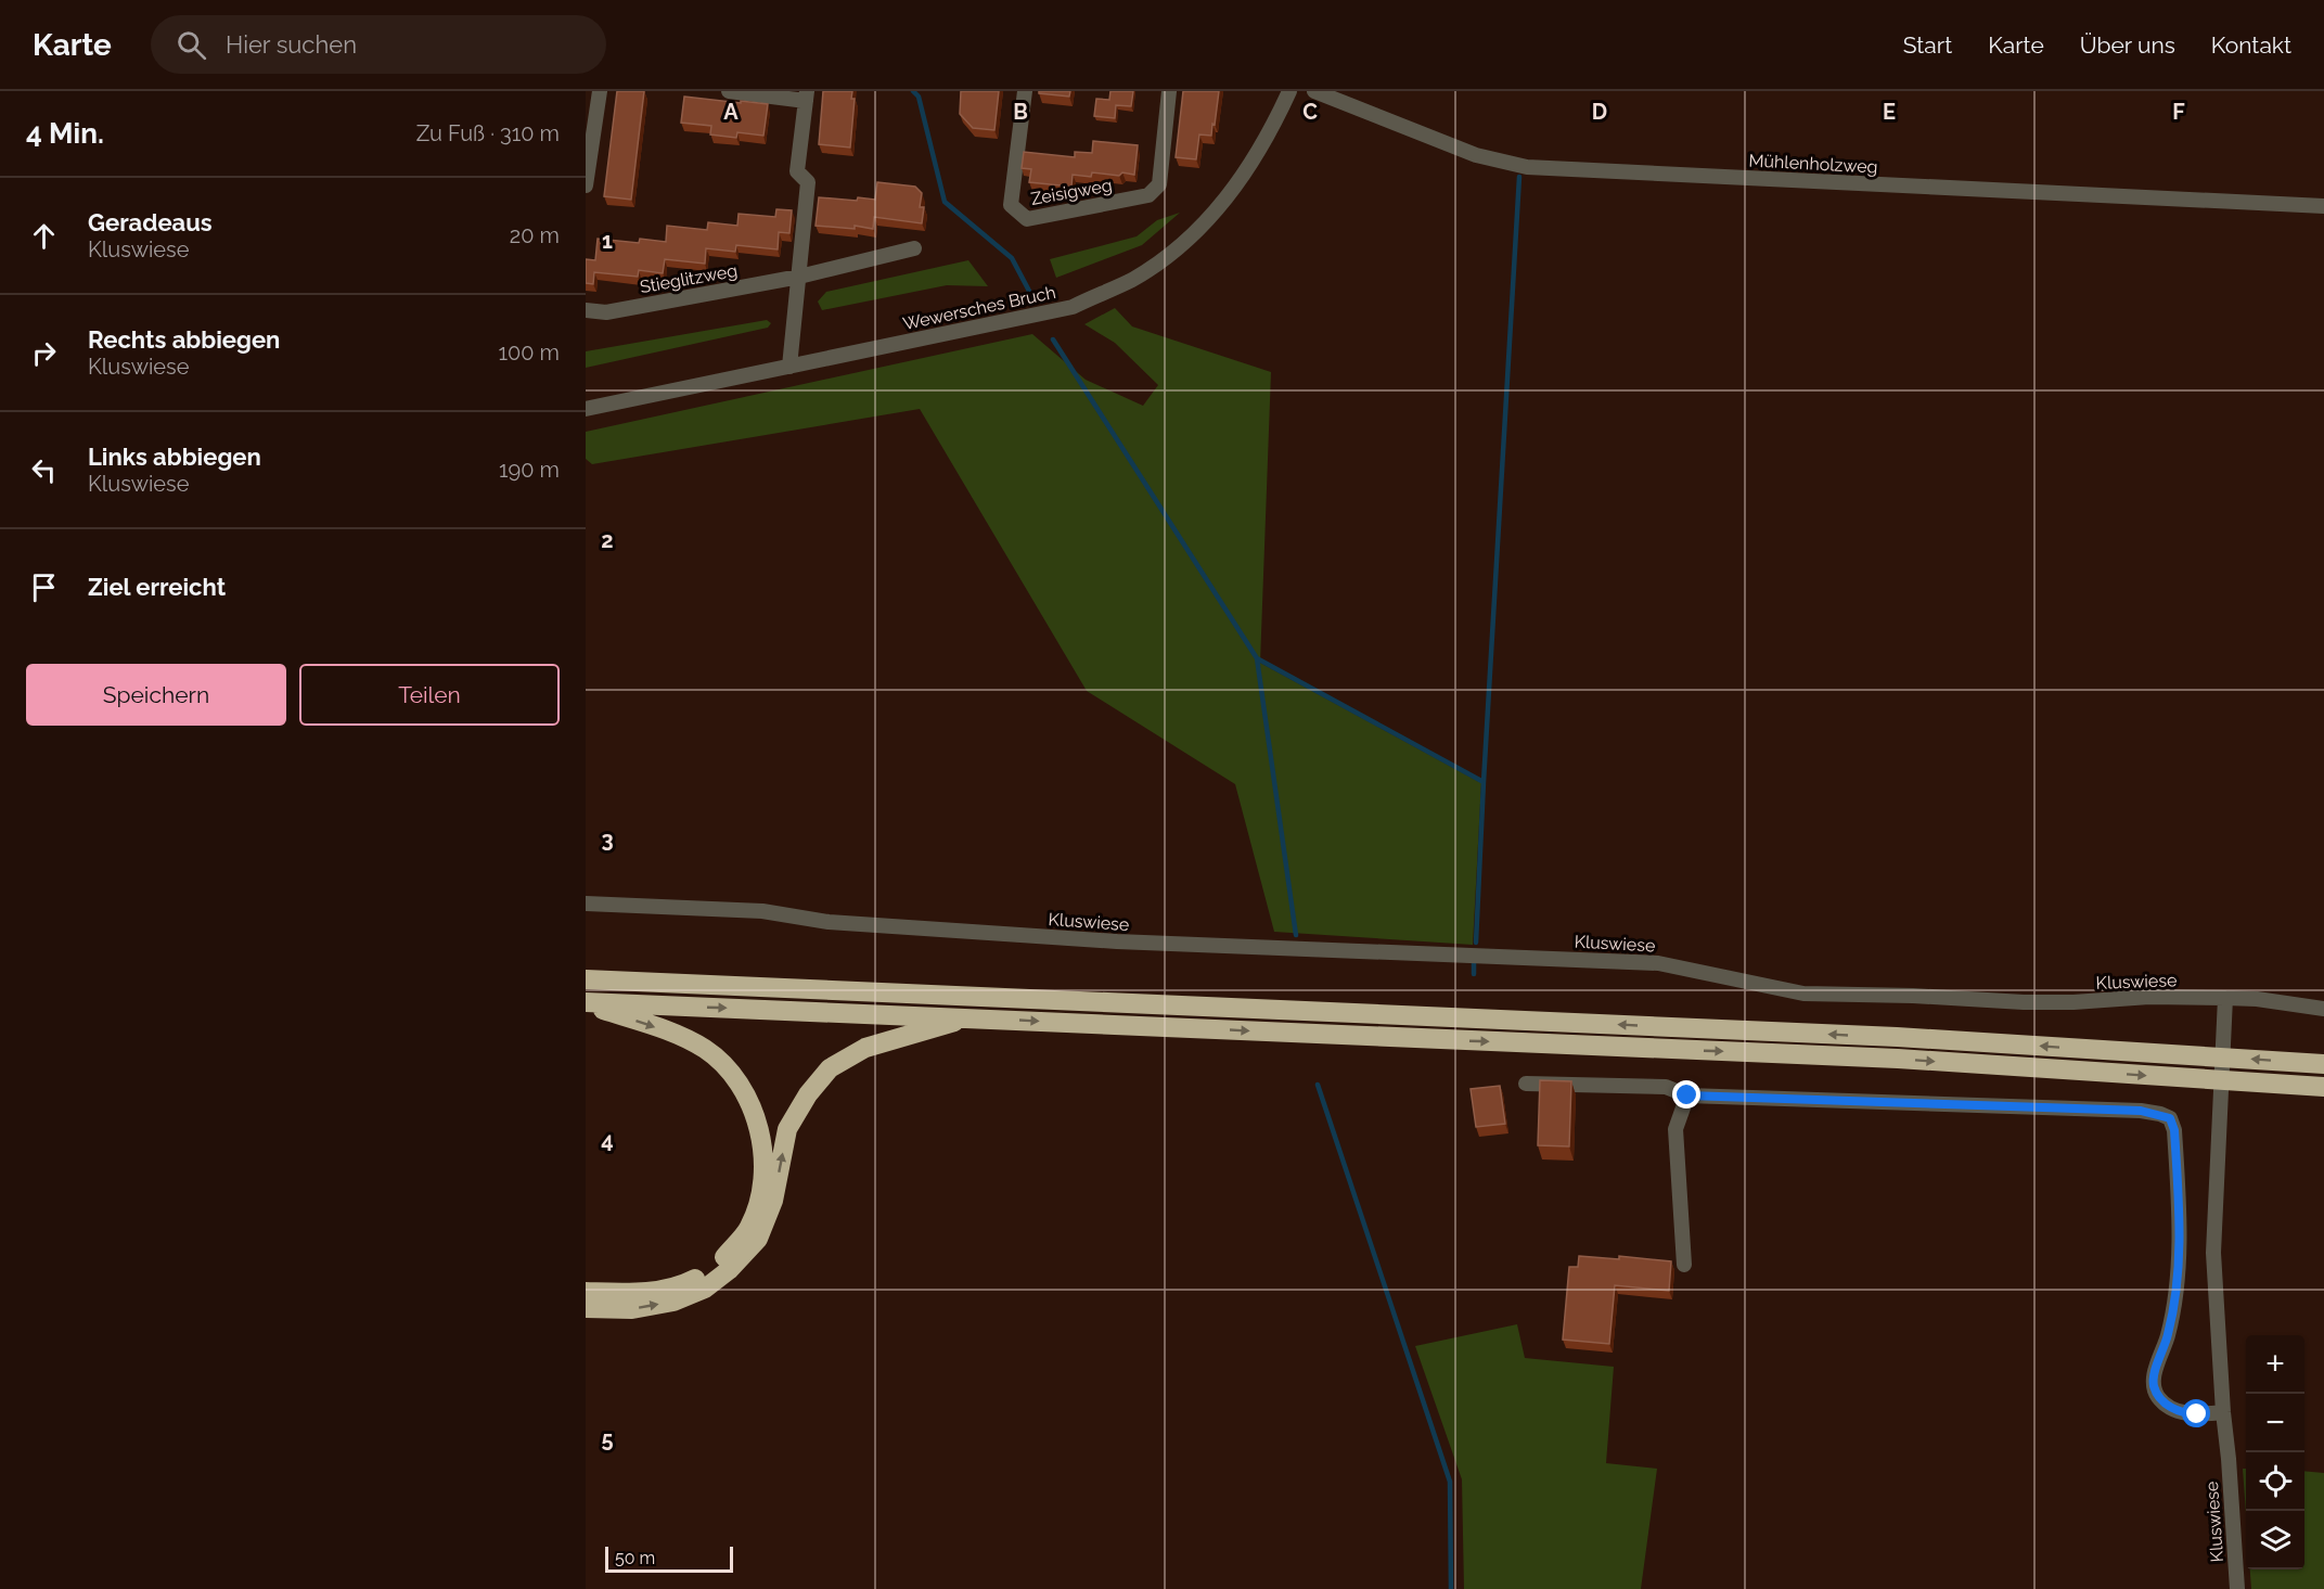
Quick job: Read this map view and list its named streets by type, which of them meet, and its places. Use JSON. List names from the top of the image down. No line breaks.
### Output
{"streets":{"street":["Mühlenholzweg","Zeisigweg","Stieglitzweg","Wewersches Bruch","Kluswiese"]},"scale_bar":"50 m","page":{"header":"Karte","search":"Hier suchen","nav":["Start","Karte","Über uns","Kontakt"],"heading":["4 Min.","Zu Fuß · 310 m"],"list":[["Geradeaus","Kluswiese","20 m"],["Rechts abbiegen","Kluswiese","100 m"],["Links abbiegen","Kluswiese","190 m"],"Ziel erreicht"],"buttons":["Speichern","Teilen"],"map_buttons":["+","−"],"scale":"50 m"},"grid":{"columns":["A","B","C","D","E","F"],"rows":["1","2","3","4","5"]}}
